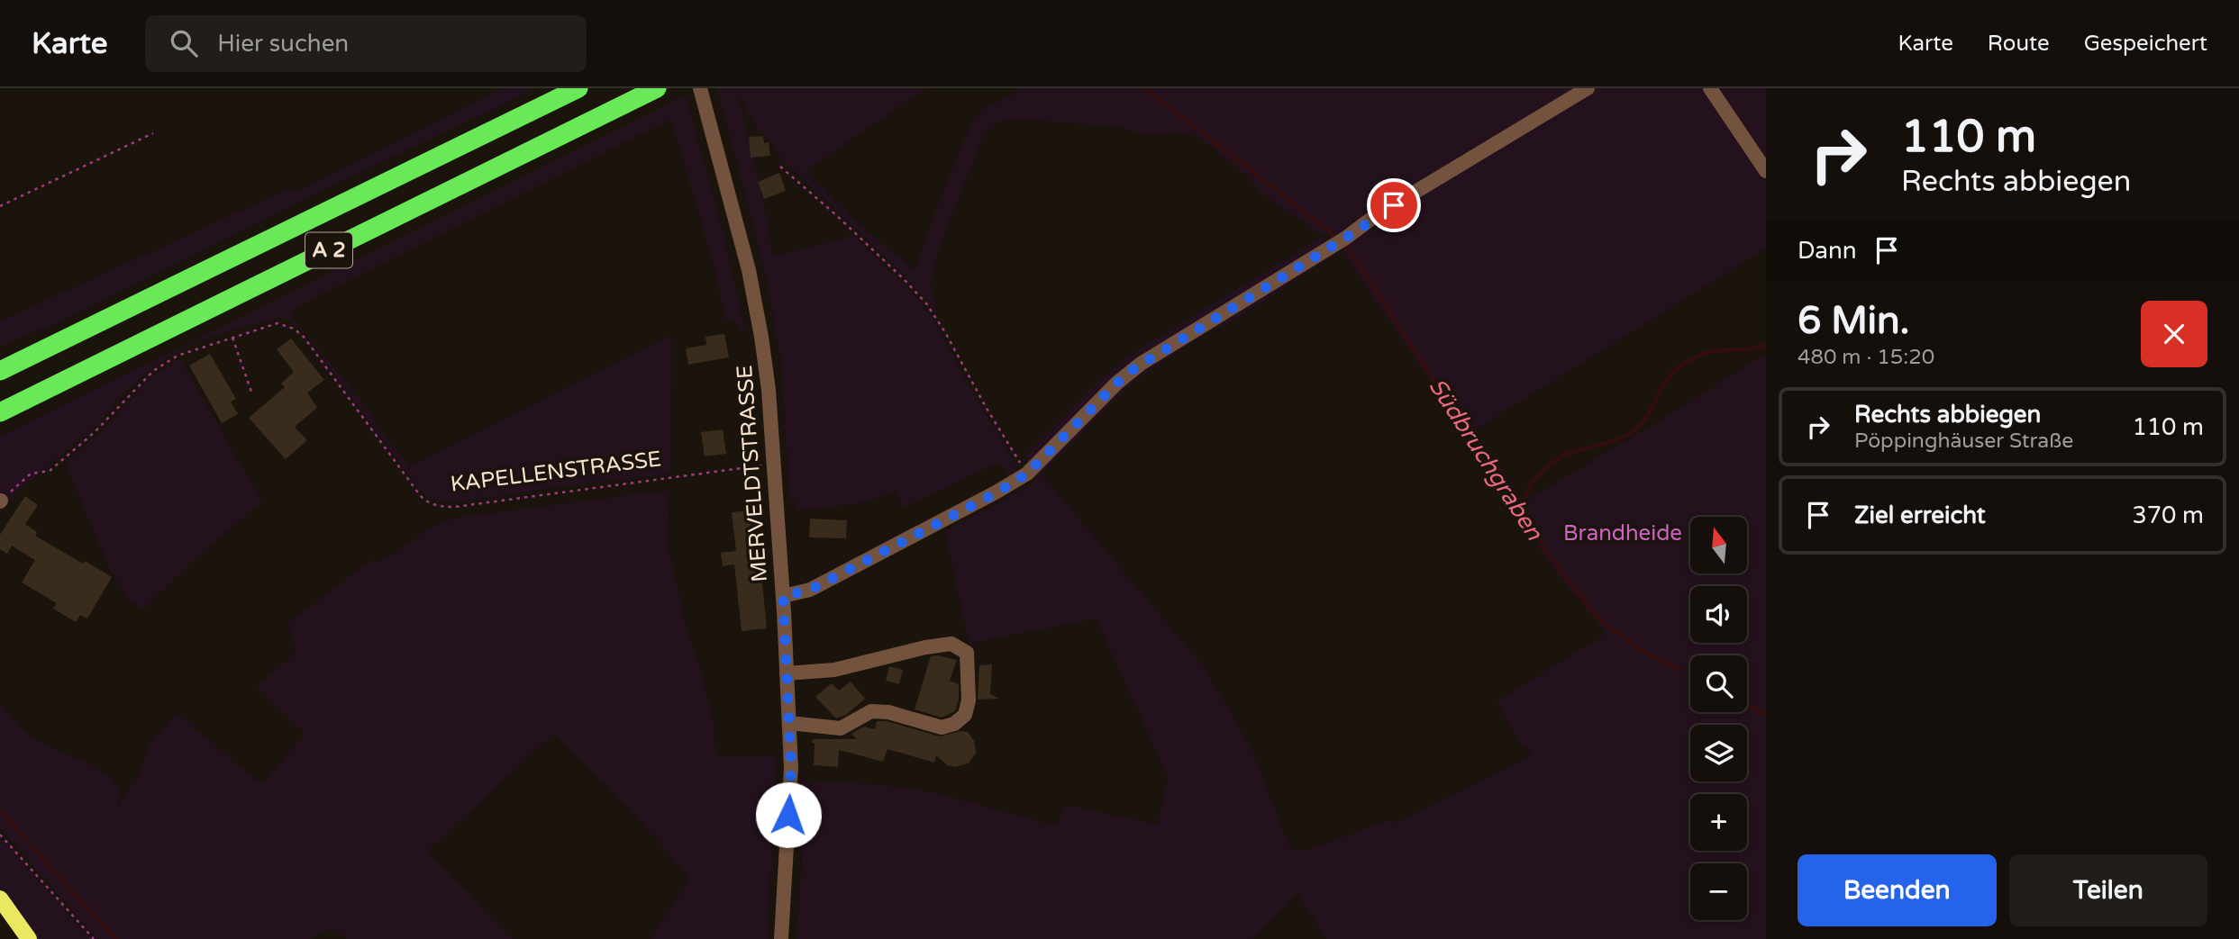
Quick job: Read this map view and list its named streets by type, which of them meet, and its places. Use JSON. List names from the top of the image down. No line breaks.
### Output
{"streets":{"highway":["A 2"],"street":["MERVELDTSTRASSE"],"path":["KAPELLENSTRASSE"]},"crossings":[["KAPELLENSTRASSE","MERVELDTSTRASSE"]],"water":["Südbruchgraben"],"parks":["Brandheide"],"north":"top","page":{"header":"Karte","search":"Hier suchen","nav":["Karte","Route","Gespeichert"],"turn":["110 m","Rechts abbiegen"],"then":"Dann","heading":["6 Min.","480 m · 15:20"],"list":[{"name":"Rechts abbiegen","note":"Pöppinghäuser Straße","value":"110 m"},{"name":"Ziel erreicht","value":"370 m"}],"map_buttons":["+","−"],"buttons":["Beenden","Teilen"]}}
